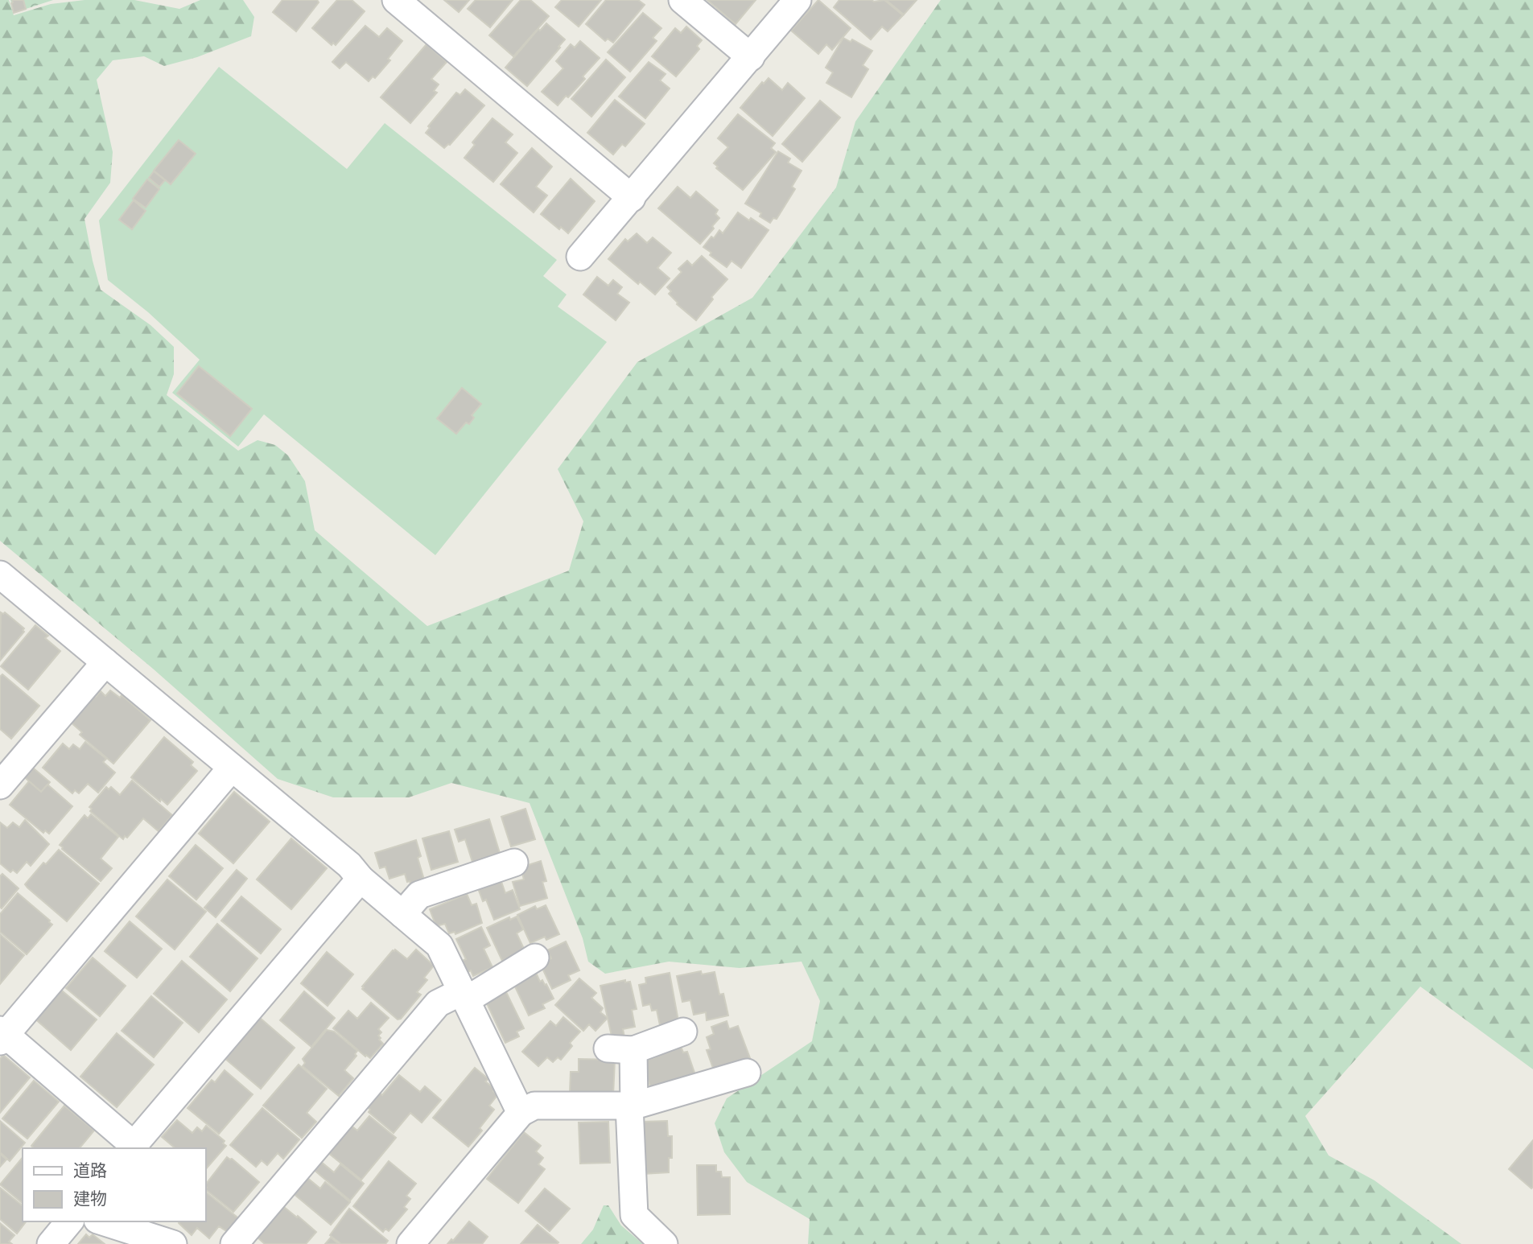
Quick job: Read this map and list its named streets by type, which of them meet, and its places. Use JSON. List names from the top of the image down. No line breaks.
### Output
{"legend":["道路","建物"]}
